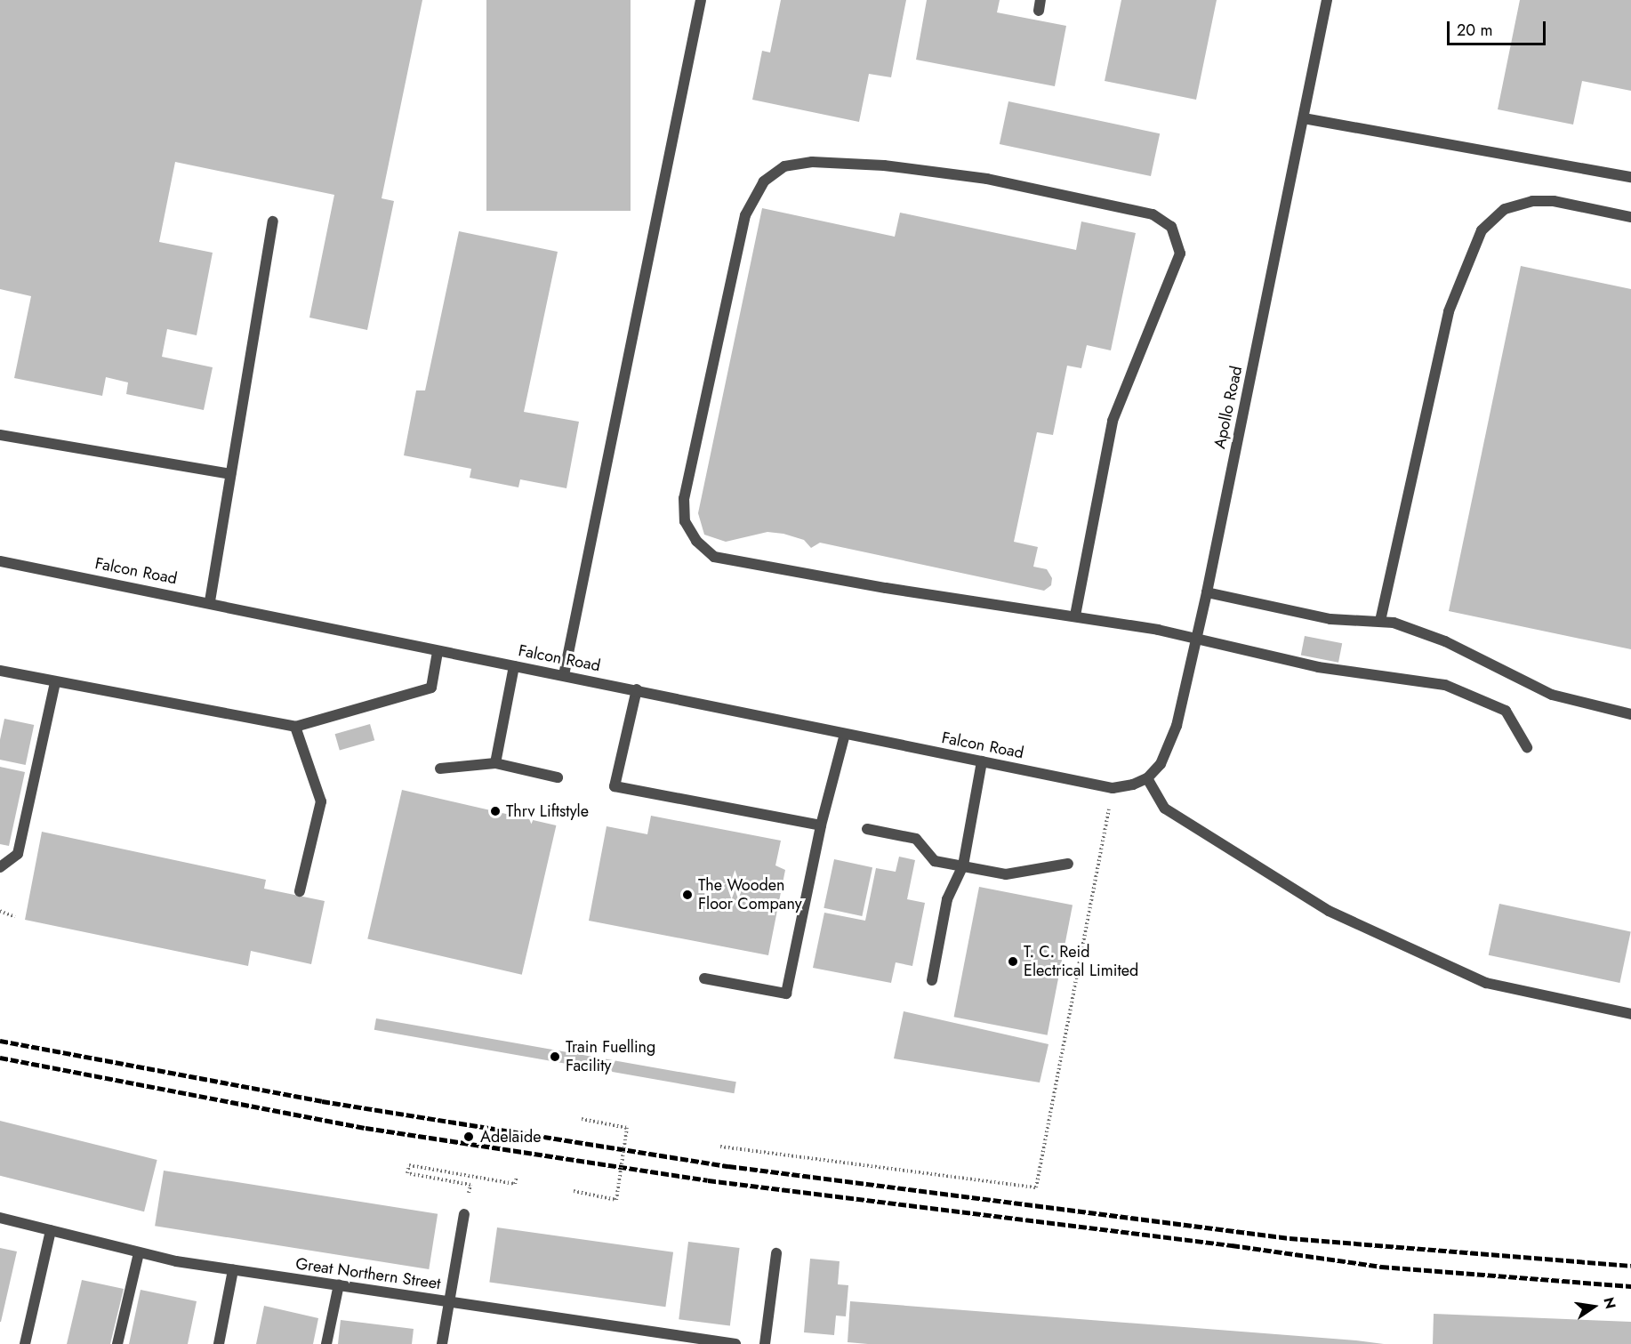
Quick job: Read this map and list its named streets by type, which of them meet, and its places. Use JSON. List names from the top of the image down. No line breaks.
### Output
{"streets":{"street":["Apollo Road","Falcon Road","Great Northern Street"]},"places":["Thrv Liftstyle","The Wooden Floor Company","T. C. Reid Electrical Limited","Train Fuelling Facility","Adelaide"],"scale_bar":"20 m","north":"right"}
